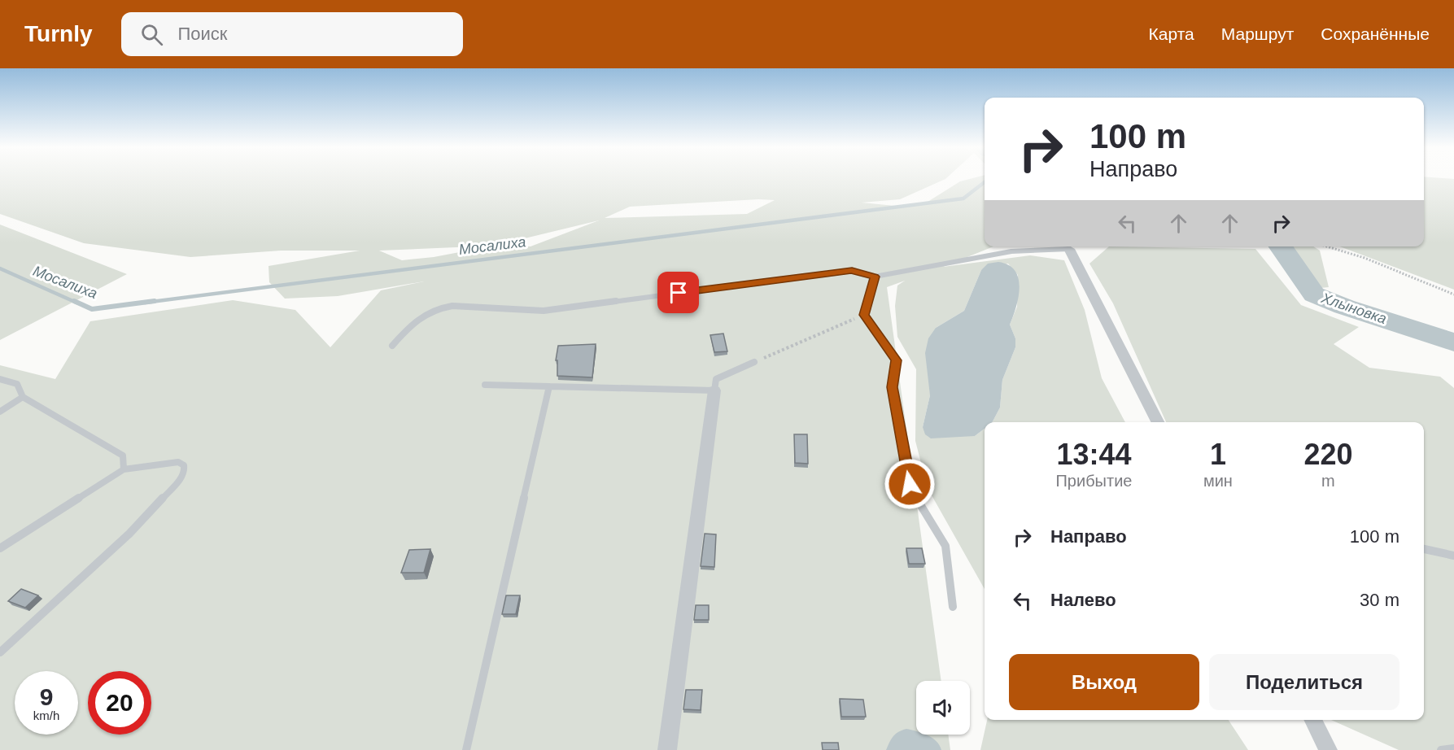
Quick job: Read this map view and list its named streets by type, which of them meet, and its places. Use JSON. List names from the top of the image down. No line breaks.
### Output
{"water":["Мосалиха","Хлыновка"],"page":{"header":"Turnly","search":"Поиск","nav":["Карта","Маршрут","Сохранённые"],"turn":["100 m","Направо"],"eta":["13:44","Прибытие","1","мин","220","m"],"list":[{"name":"Направо","value":"100 m"},{"name":"Налево","value":"30 m"}],"buttons":["Выход","Поделиться"],"speed":"9 km/h","limit":"20"}}
